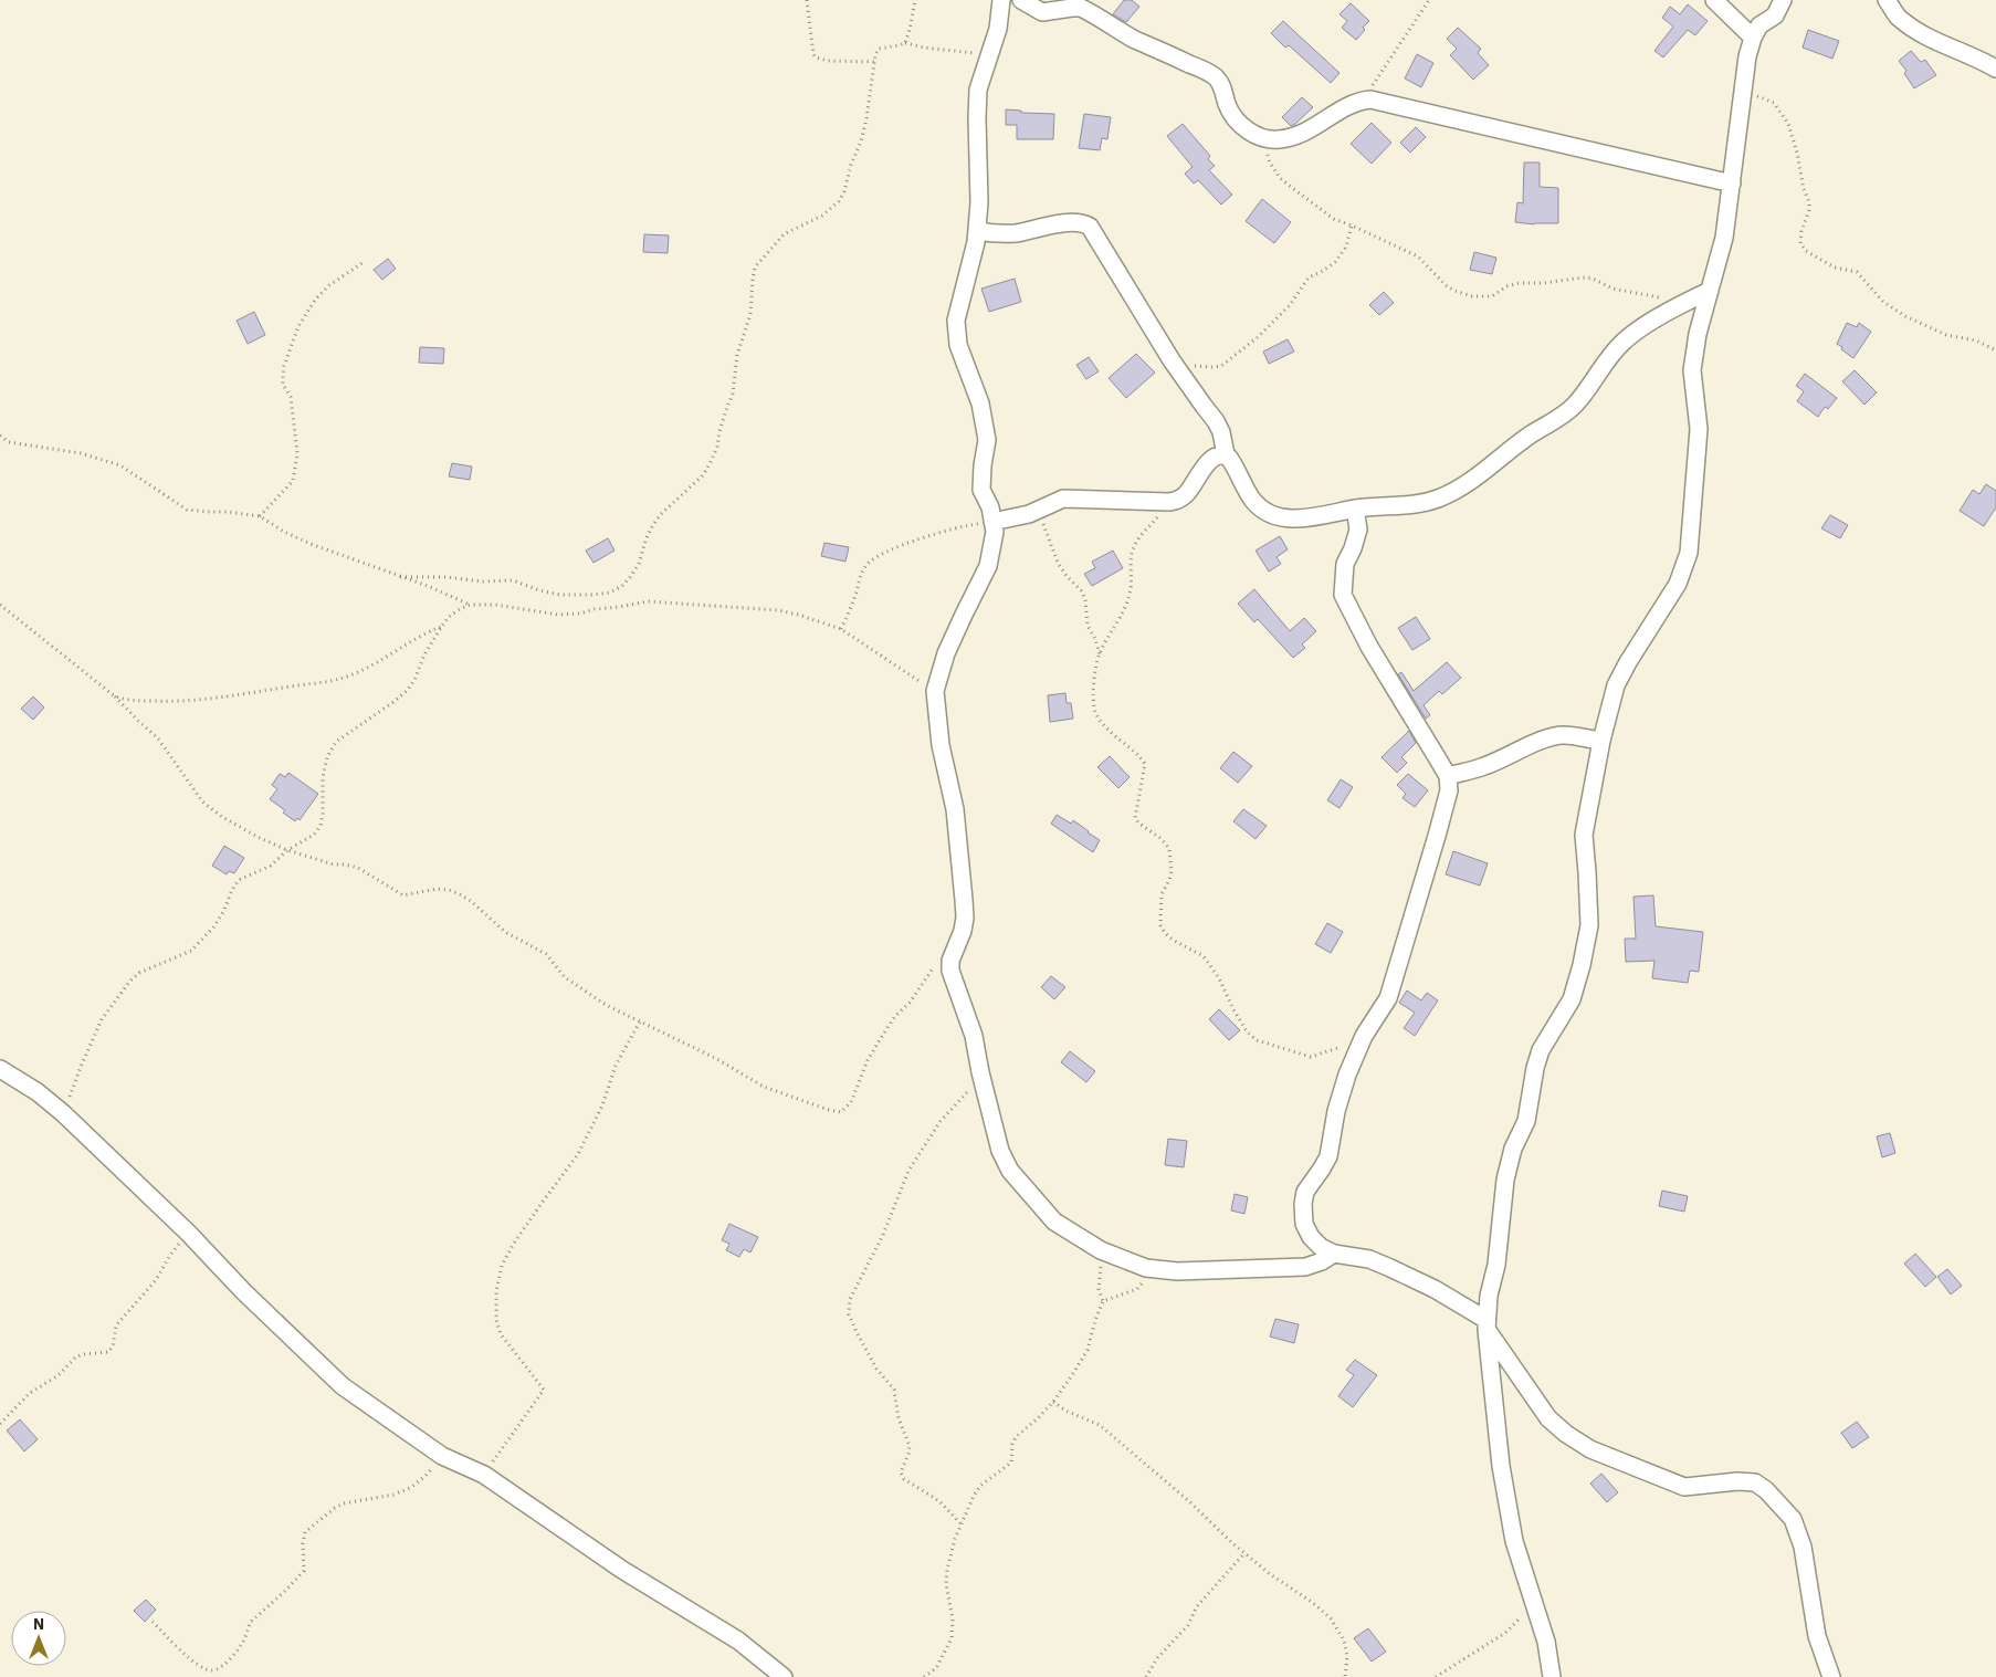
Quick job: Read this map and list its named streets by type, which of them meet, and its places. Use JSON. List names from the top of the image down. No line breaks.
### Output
{"north":"top"}
